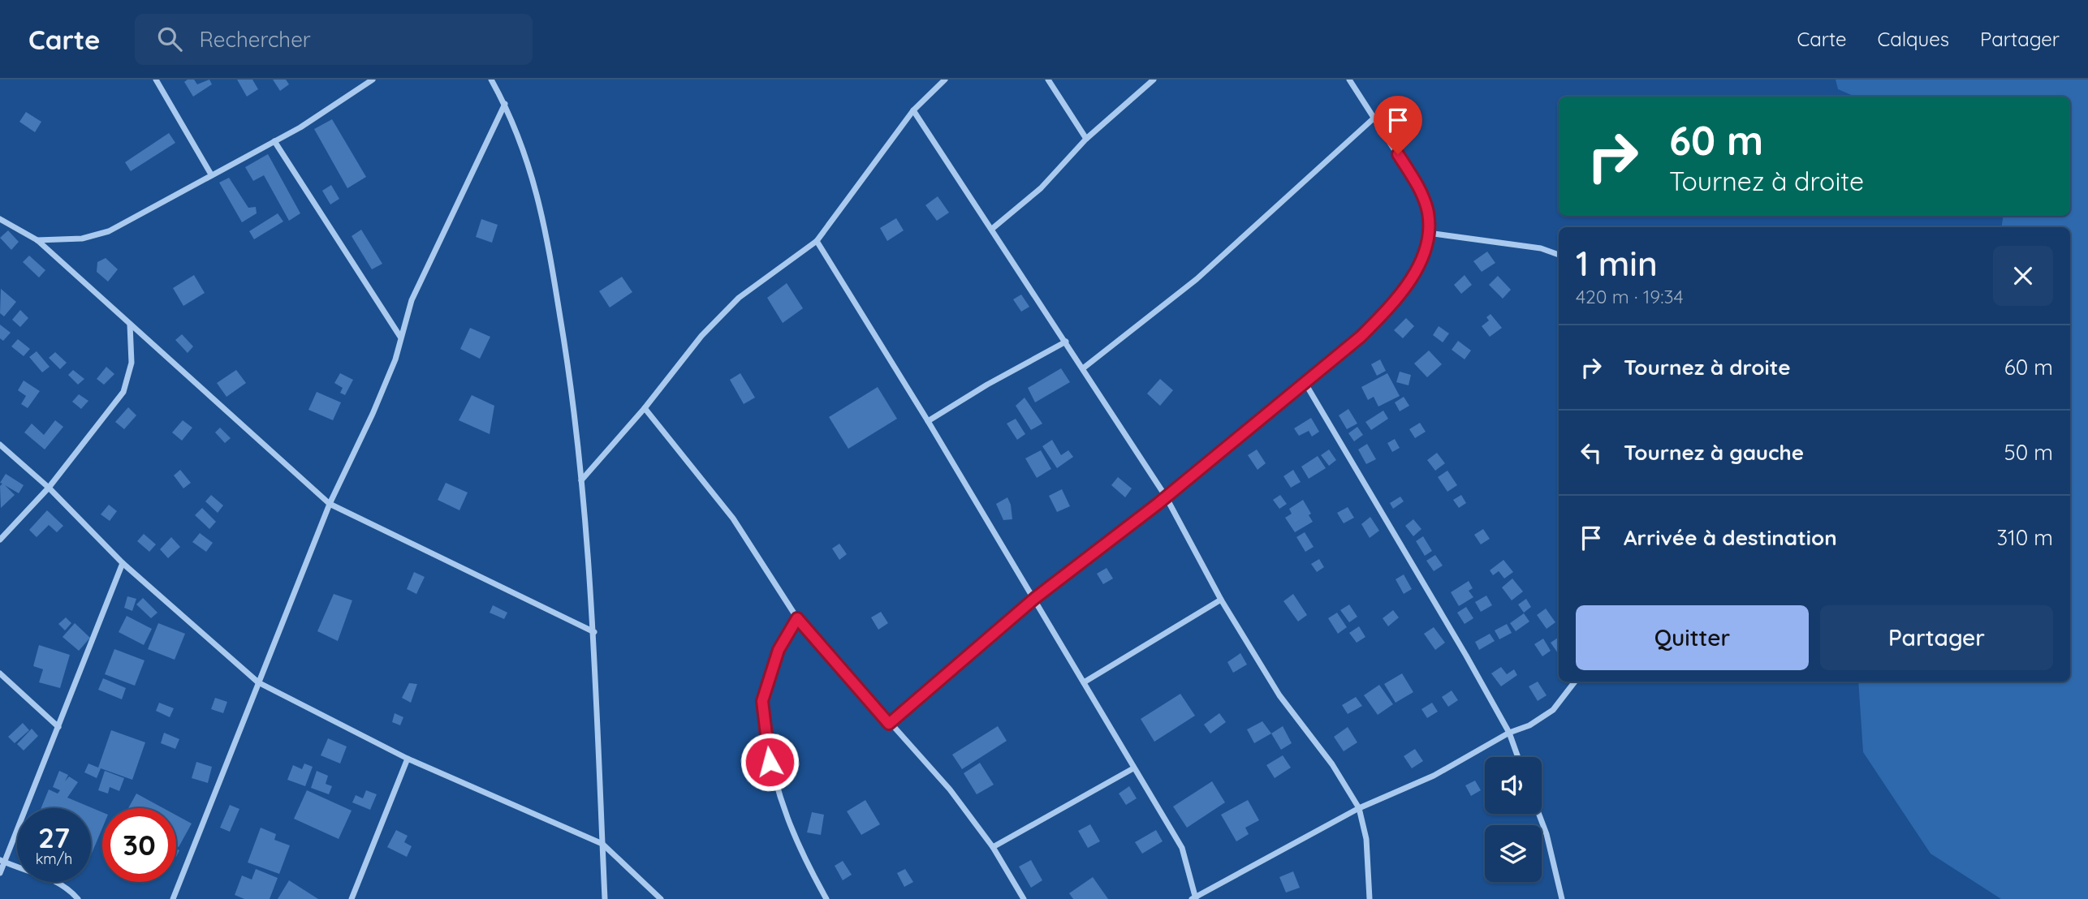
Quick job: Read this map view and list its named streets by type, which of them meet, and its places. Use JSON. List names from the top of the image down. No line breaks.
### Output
{"page":{"header":"Carte","search":"Rechercher","nav":["Carte","Calques","Partager"],"turn":["60 m","Tournez à droite"],"heading":["1 min","420 m · 19:34"],"list":[{"name":"Tournez à droite","value":"60 m"},{"name":"Tournez à gauche","value":"50 m"},{"name":"Arrivée à destination","value":"310 m"}],"buttons":["Quitter","Partager"],"speed":"27 km/h","limit":"30"}}
